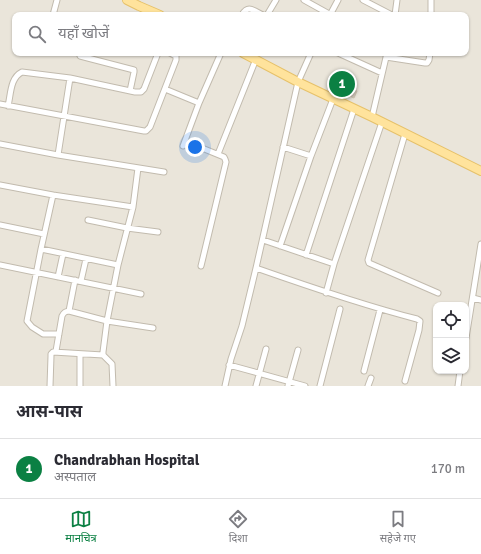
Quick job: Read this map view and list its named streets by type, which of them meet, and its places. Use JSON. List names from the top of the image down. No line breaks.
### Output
{"page":{"search":"यहाँ खोजें","pins":"1","heading":"आस-पास","list":[{"mark":"1","name":"Chandrabhan Hospital","note":"अस्पताल","value":"170 m"}],"nav":["मानचित्र","दिशा","सहेजे गए"]}}
